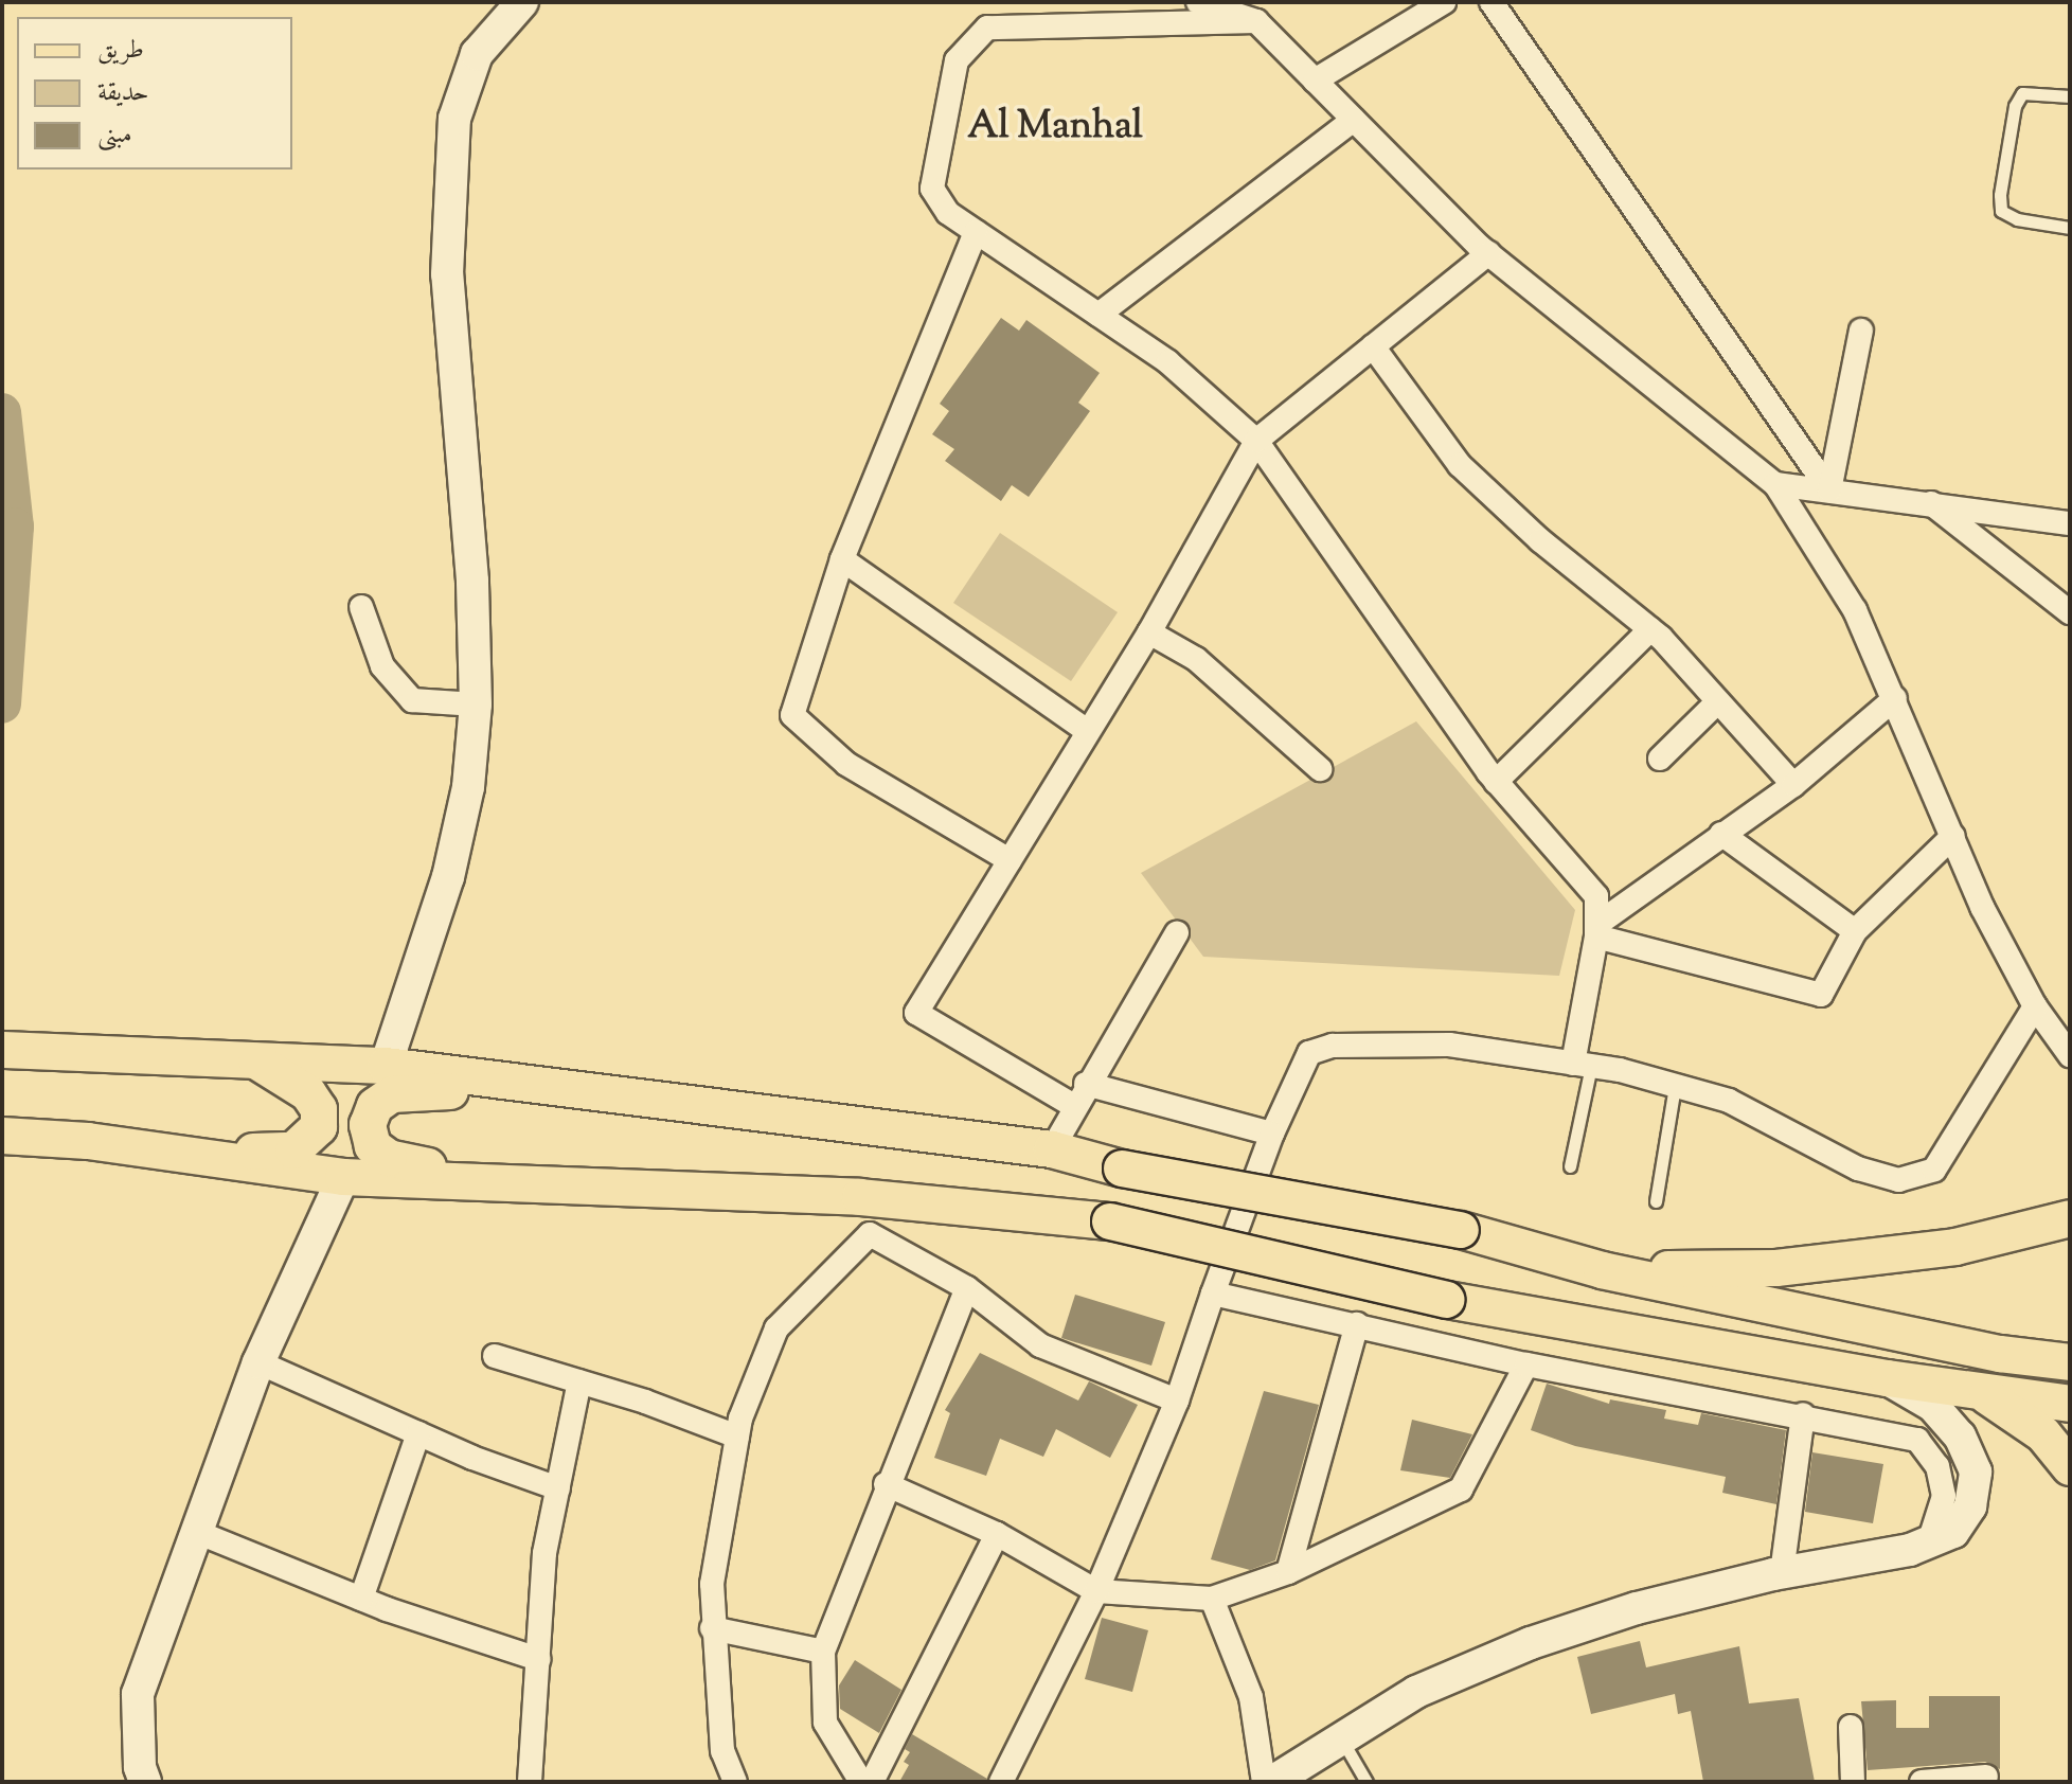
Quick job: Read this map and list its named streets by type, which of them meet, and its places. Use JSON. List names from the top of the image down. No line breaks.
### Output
{"districts":["Al Manhal"],"legend":["طريق","حديقة","مبنى"]}
